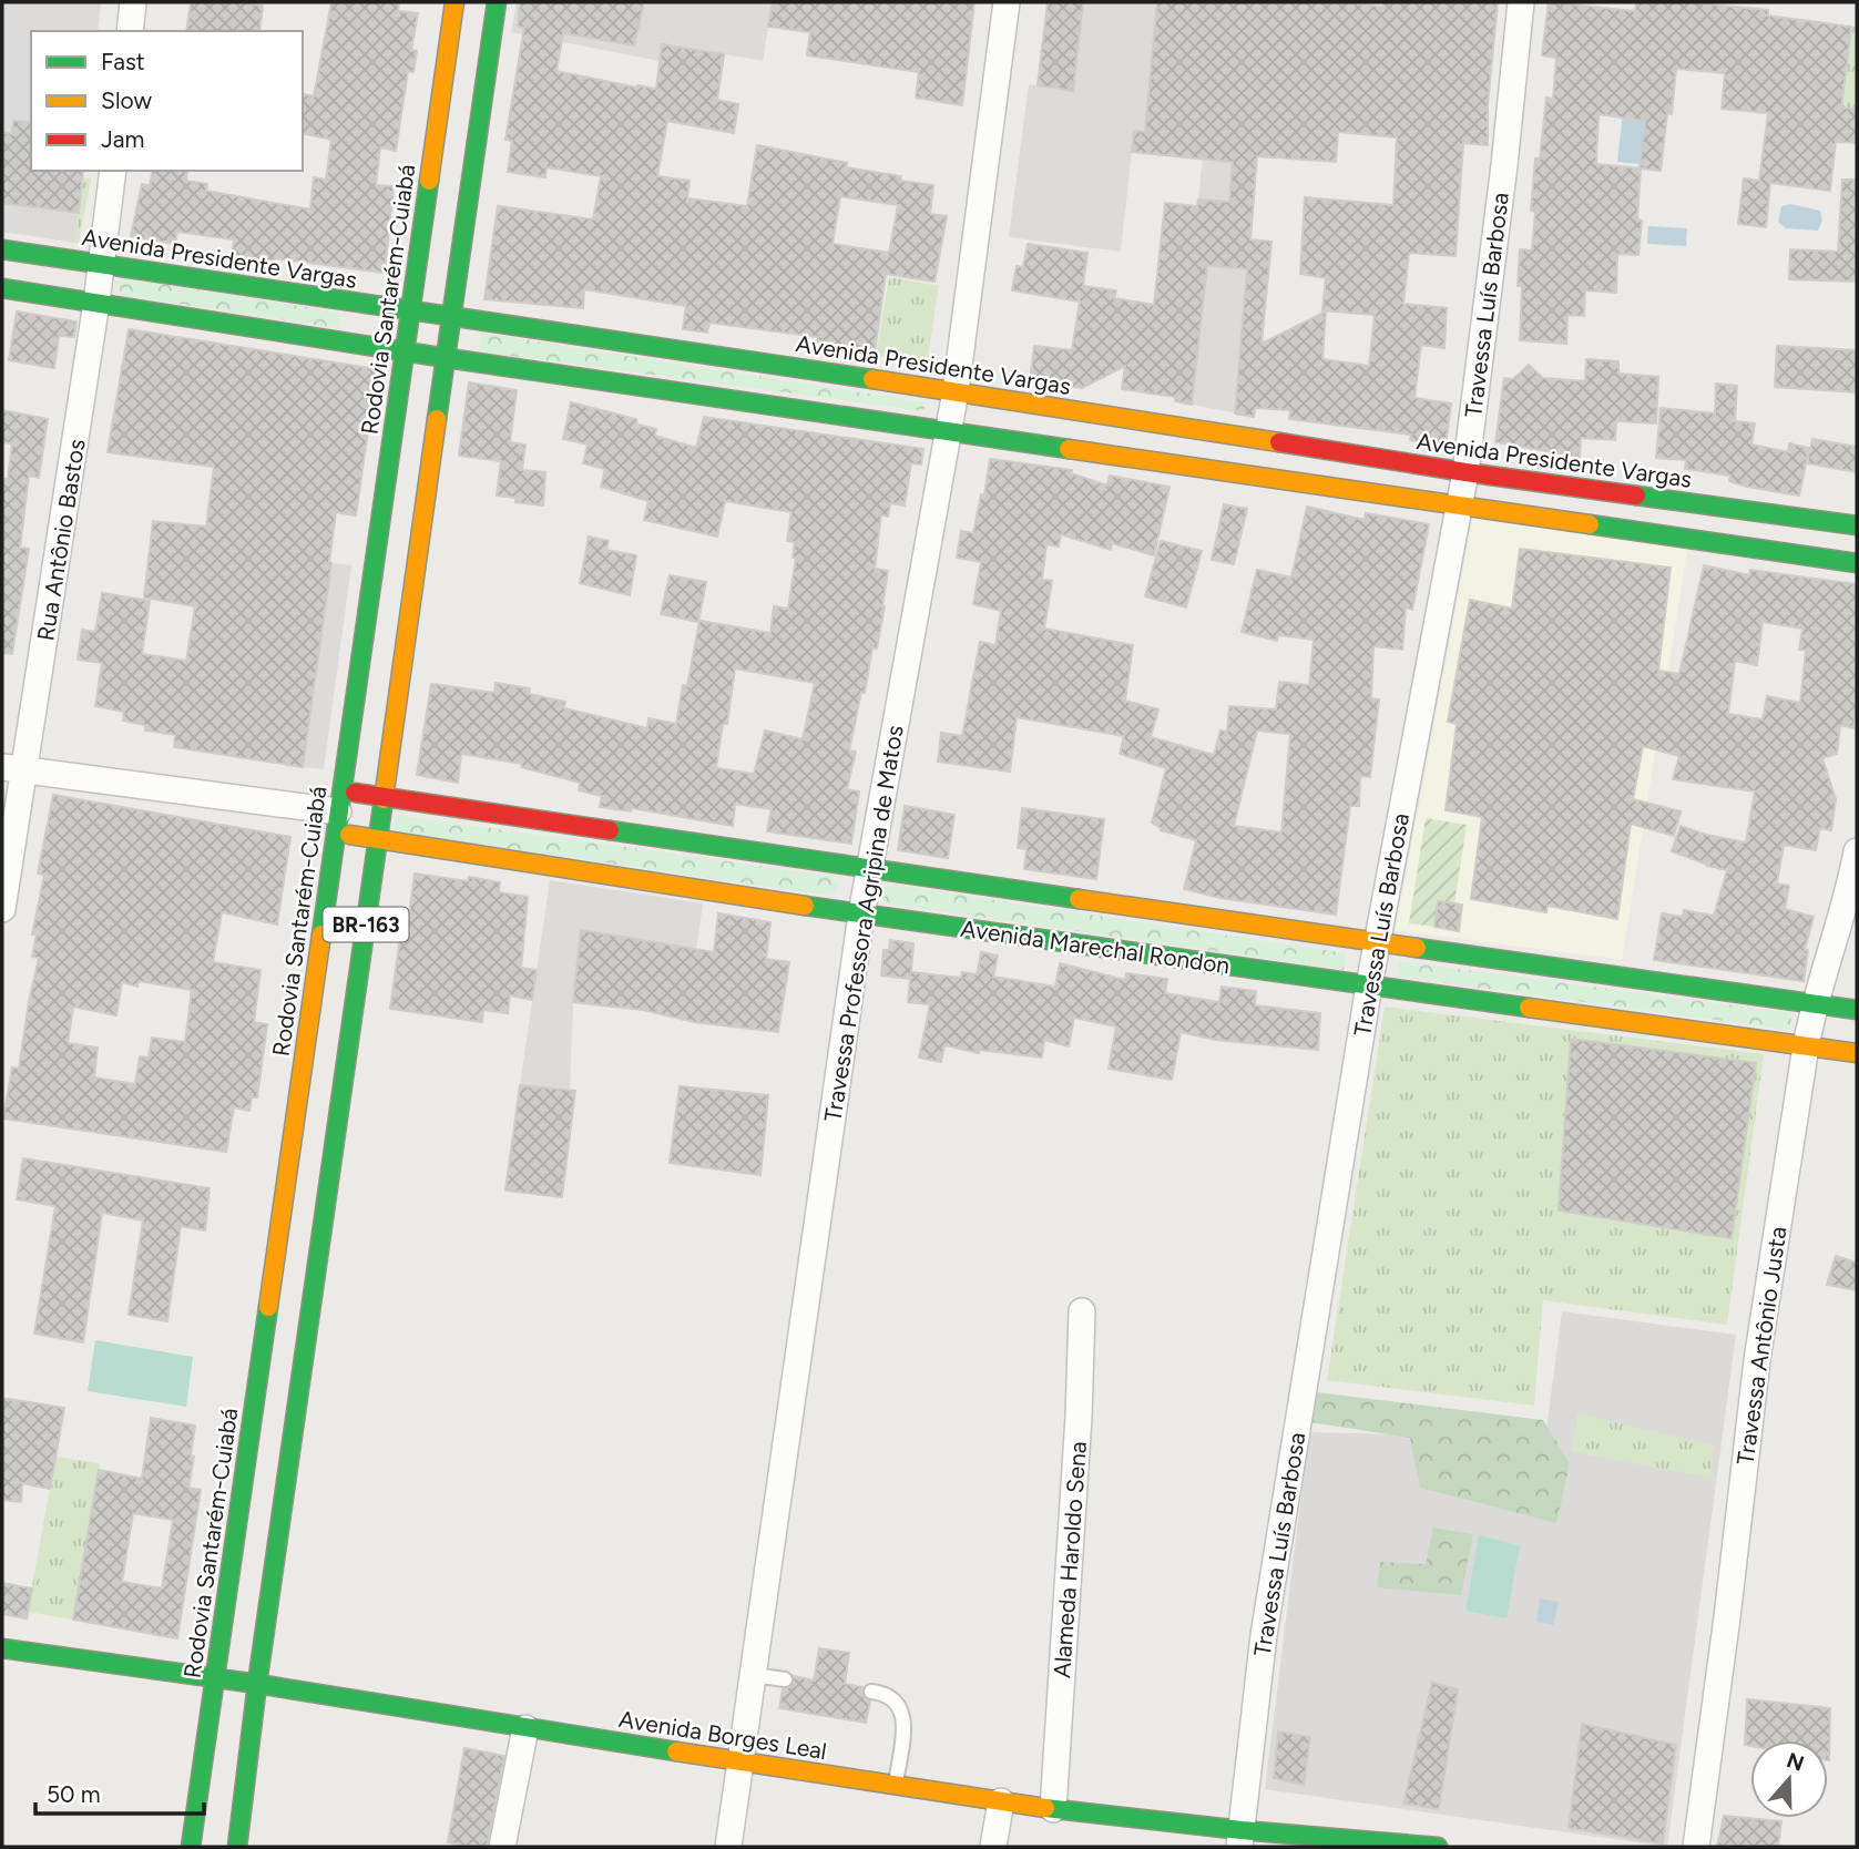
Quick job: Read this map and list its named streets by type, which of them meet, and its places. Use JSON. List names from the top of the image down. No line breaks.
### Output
{"streets":{"main road":["Avenida Presidente Vargas","Rodovia Santarém-Cuiabá","BR-163","Avenida Marechal Rondon","Avenida Borges Leal"],"street":["Travessa Luís Barbosa","Rua Antônio Bastos","Travessa Professora Agripina de Matos","Travessa Antônio Justa","Alameda Haroldo Sena"]},"crossings":[["Avenida Presidente Vargas","Rodovia Santarém-Cuiabá"],["Avenida Presidente Vargas","Travessa Luís Barbosa"],["Avenida Presidente Vargas","Rua Antônio Bastos"],["Avenida Presidente Vargas","Travessa Professora Agripina de Matos"],["Avenida Presidente Vargas","BR-163"],["Rodovia Santarém-Cuiabá","Avenida Marechal Rondon"],["Rodovia Santarém-Cuiabá","Avenida Borges Leal"],["Travessa Luís Barbosa","Avenida Marechal Rondon"],["Travessa Luís Barbosa","Avenida Borges Leal"],["Rua Antônio Bastos","Avenida Marechal Rondon"],["Travessa Professora Agripina de Matos","Avenida Marechal Rondon"],["Travessa Professora Agripina de Matos","Avenida Borges Leal"],["BR-163","Avenida Marechal Rondon"],["BR-163","Avenida Borges Leal"],["Avenida Marechal Rondon","Travessa Antônio Justa"],["Alameda Haroldo Sena","Avenida Borges Leal"]],"legend":["Fast","Slow","Jam"],"scale_bar":"50 m","north":"top"}
